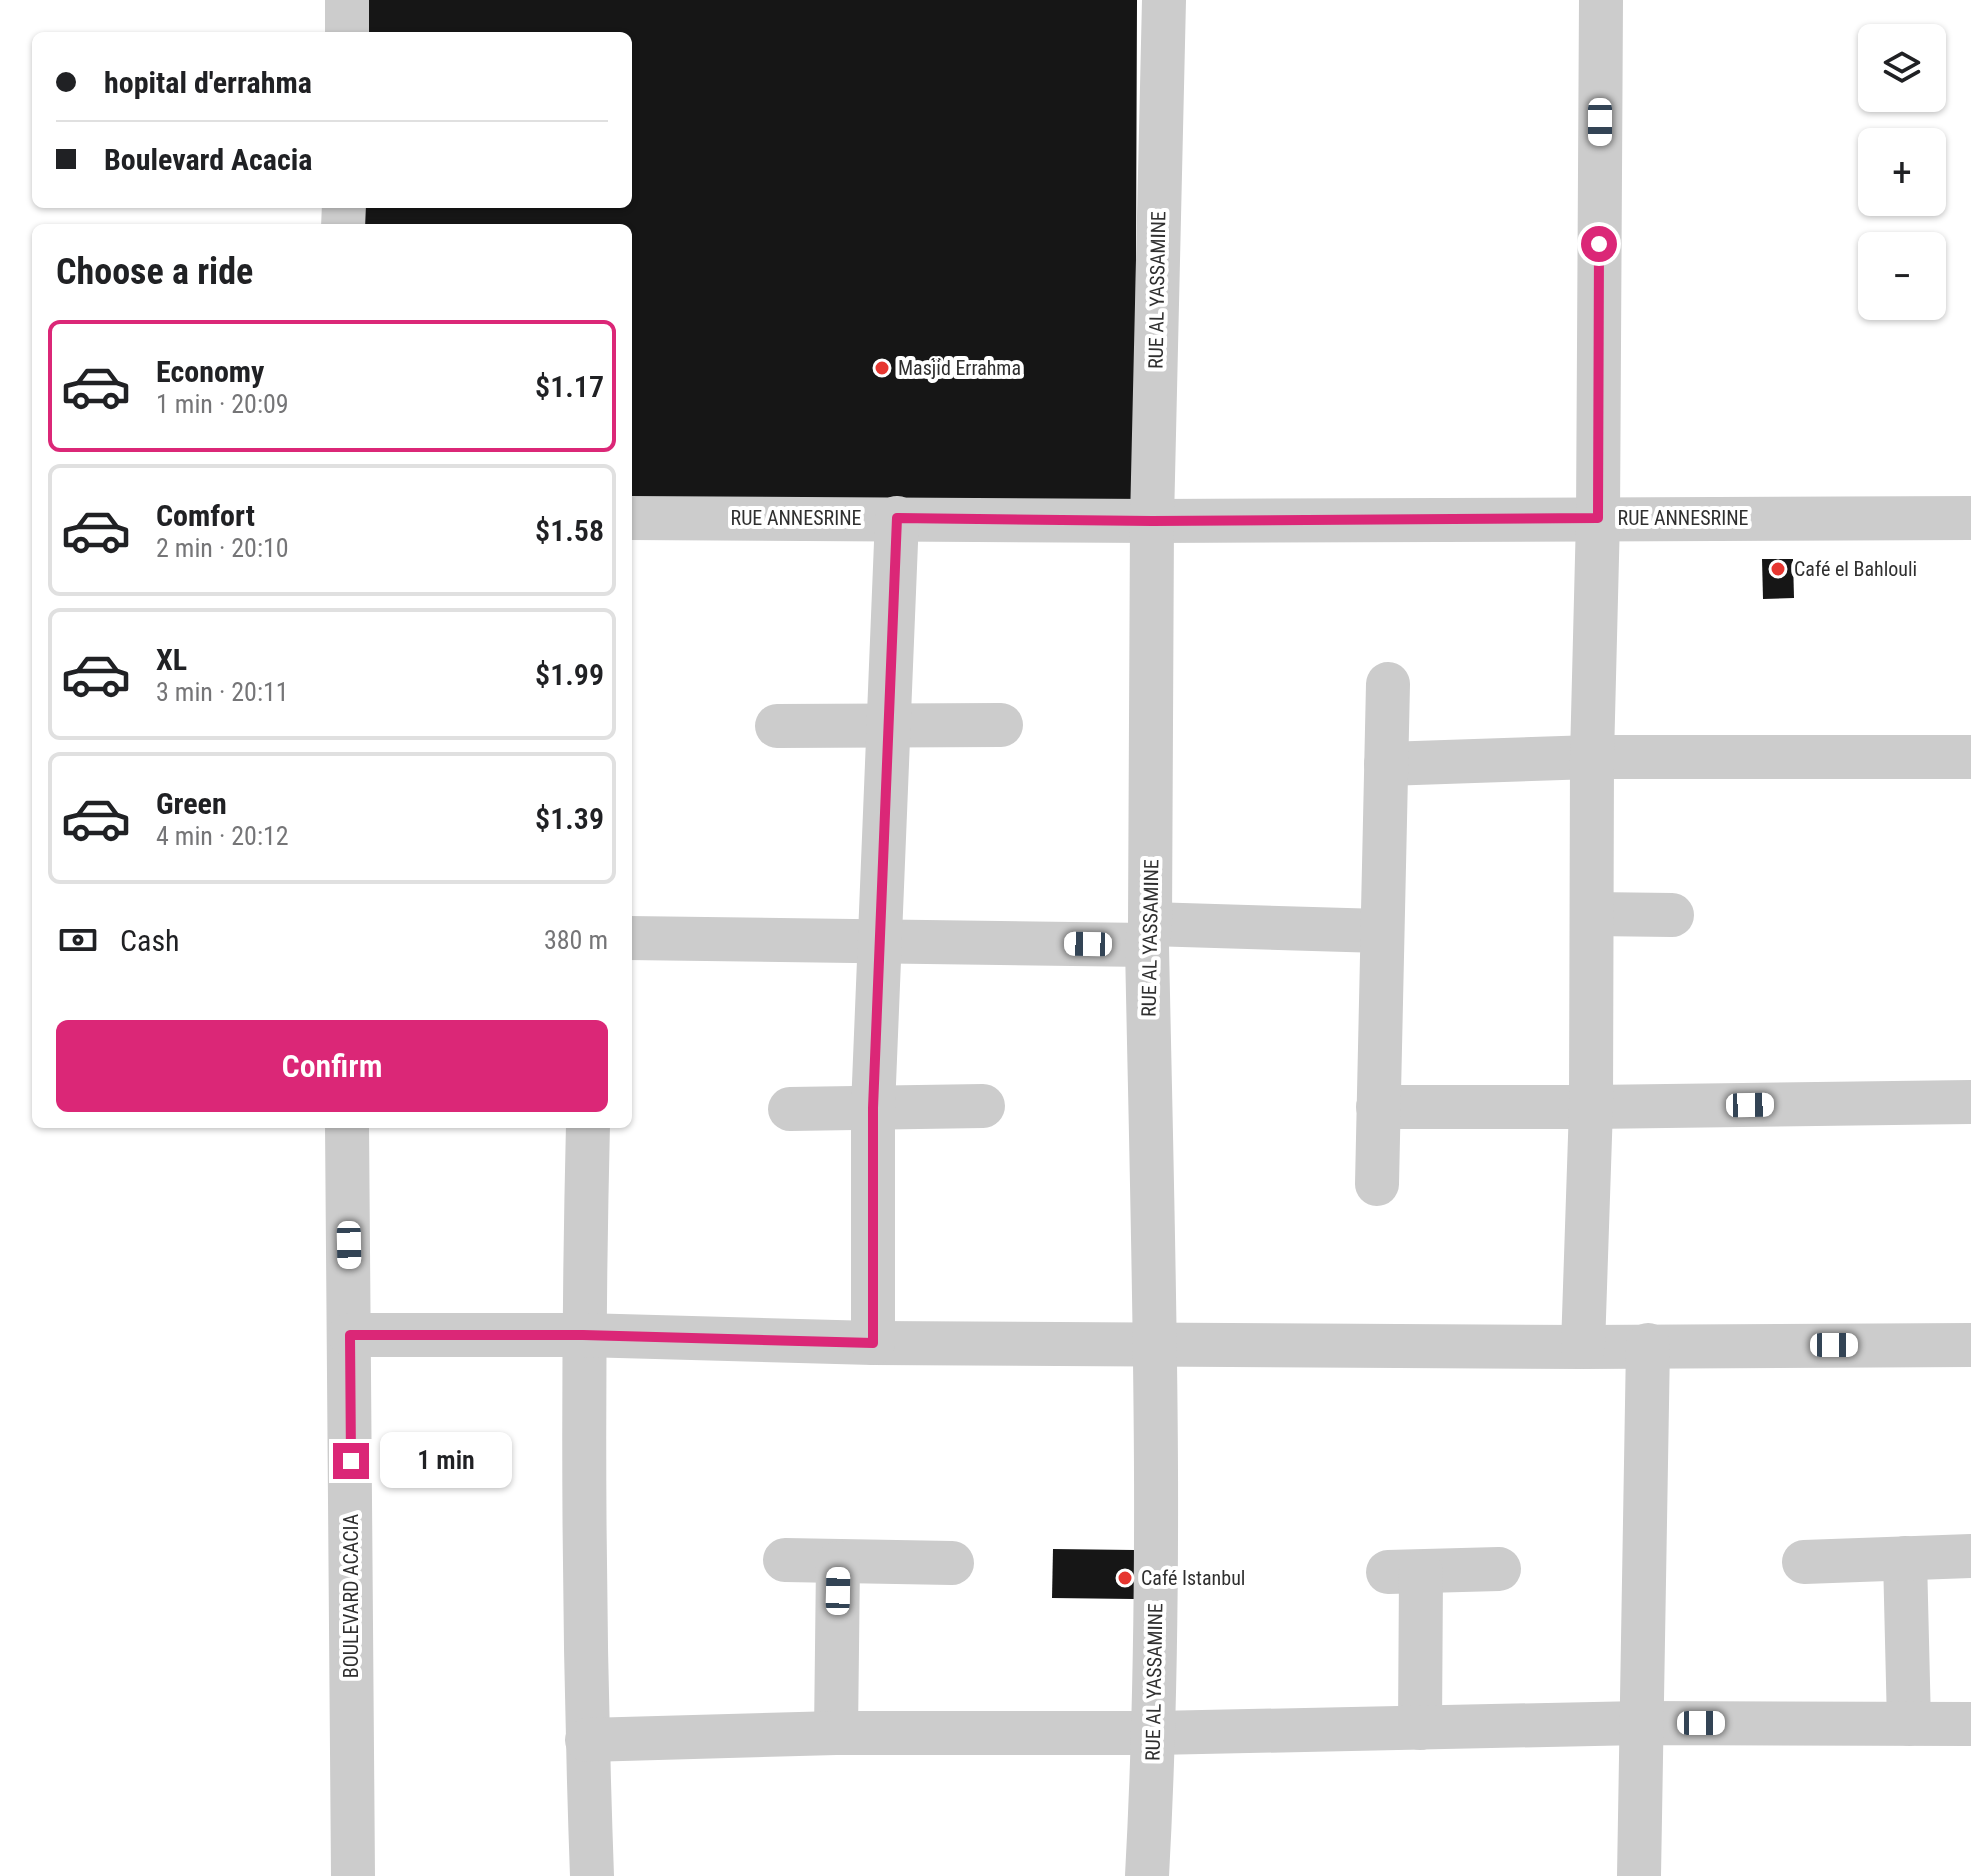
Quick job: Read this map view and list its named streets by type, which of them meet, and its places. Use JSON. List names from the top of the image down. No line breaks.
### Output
{"streets":{"street":["RUE AL YASSAMINE","RUE ANNESRINE","BOULEVARD ACACIA"]},"crossings":[["RUE AL YASSAMINE","RUE ANNESRINE"]],"places":["Masjid Errahma","Café el Bahlouli","Café Istanbul"],"page":{"map_buttons":["+","−"],"banner":["hopital d'errahma","Boulevard Acacia"],"heading":"Choose a ride","list":[{"name":"Economy","note":"1 min · 20:09","value":"$1.17"},{"name":"Comfort","note":"2 min · 20:10","value":"$1.58"},{"name":"XL","note":"3 min · 20:11","value":"$1.99"},{"name":"Green","note":"4 min · 20:12","value":"$1.39"}],"pay":["Cash","380 m"],"buttons":"Confirm","bubble":"1 min"}}
